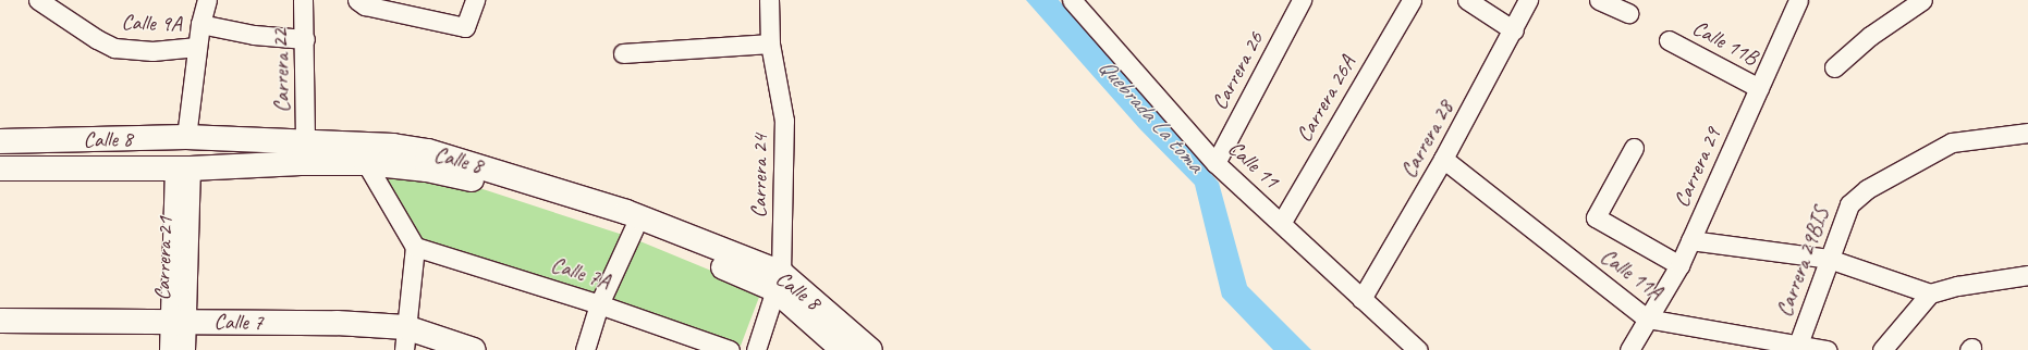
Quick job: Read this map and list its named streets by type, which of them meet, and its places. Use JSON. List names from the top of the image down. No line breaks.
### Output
{"streets":{"main road":["Calle 8","Calle 7"],"street":["Calle 9A","Calle 11B","Carrera 22","Carrera 26","Carrera 26A","Carrera 28","Calle 11","Carrera 29","Carrera 24","Carrera 21","Carrera 29BIS","Calle 7A","Calle 11A"]},"crossings":[["Calle 11B","Carrera 29"],["Carrera 22","Calle 8"],["Carrera 26","Calle 11"],["Carrera 26A","Calle 11"],["Calle 8","Carrera 24"],["Calle 8","Carrera 21"],["Carrera 28","Calle 11"],["Carrera 28","Calle 11A"],["Carrera 29","Calle 11A"],["Carrera 21","Calle 7"],["Carrera 29BIS","Calle 11A"]],"water":["Quebrada La toma"]}
